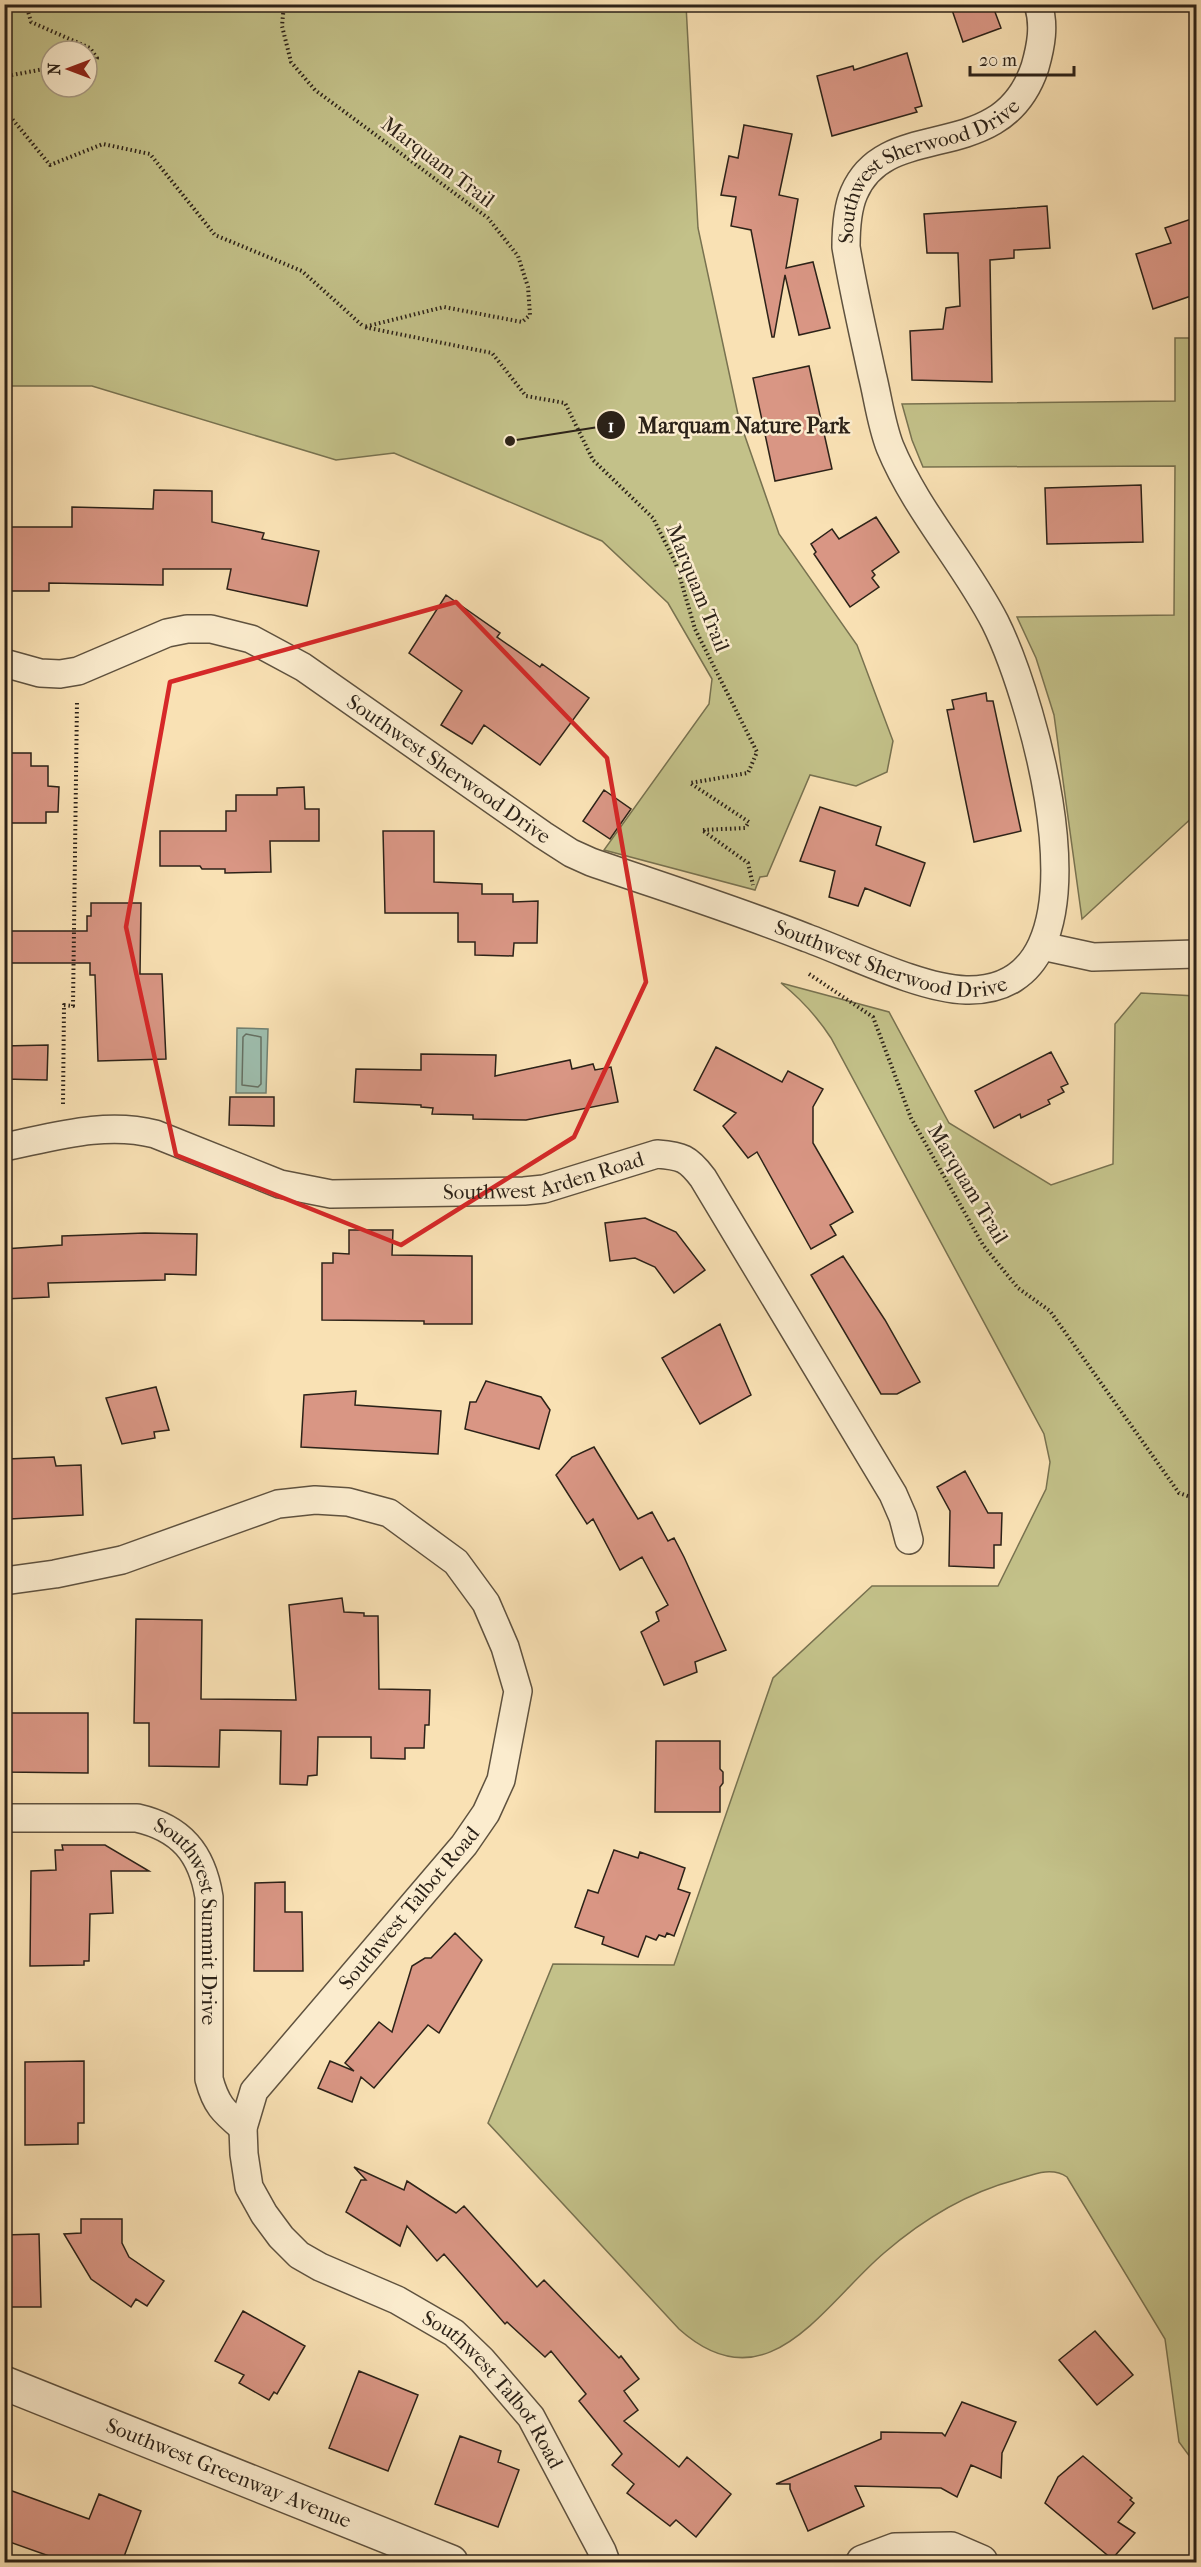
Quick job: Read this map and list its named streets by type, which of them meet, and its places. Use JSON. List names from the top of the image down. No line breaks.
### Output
{"streets":{"street":["Southwest Sherwood Drive","Southwest Arden Road","Southwest Talbot Road","Southwest Summit Drive","Southwest Greenway Avenue"],"path":["Marquam Trail"]},"crossings":[["Southwest Talbot Road","Southwest Summit Drive"]],"places":["Marquam Nature Park"],"scale_bar":"20 m","north":"left"}
